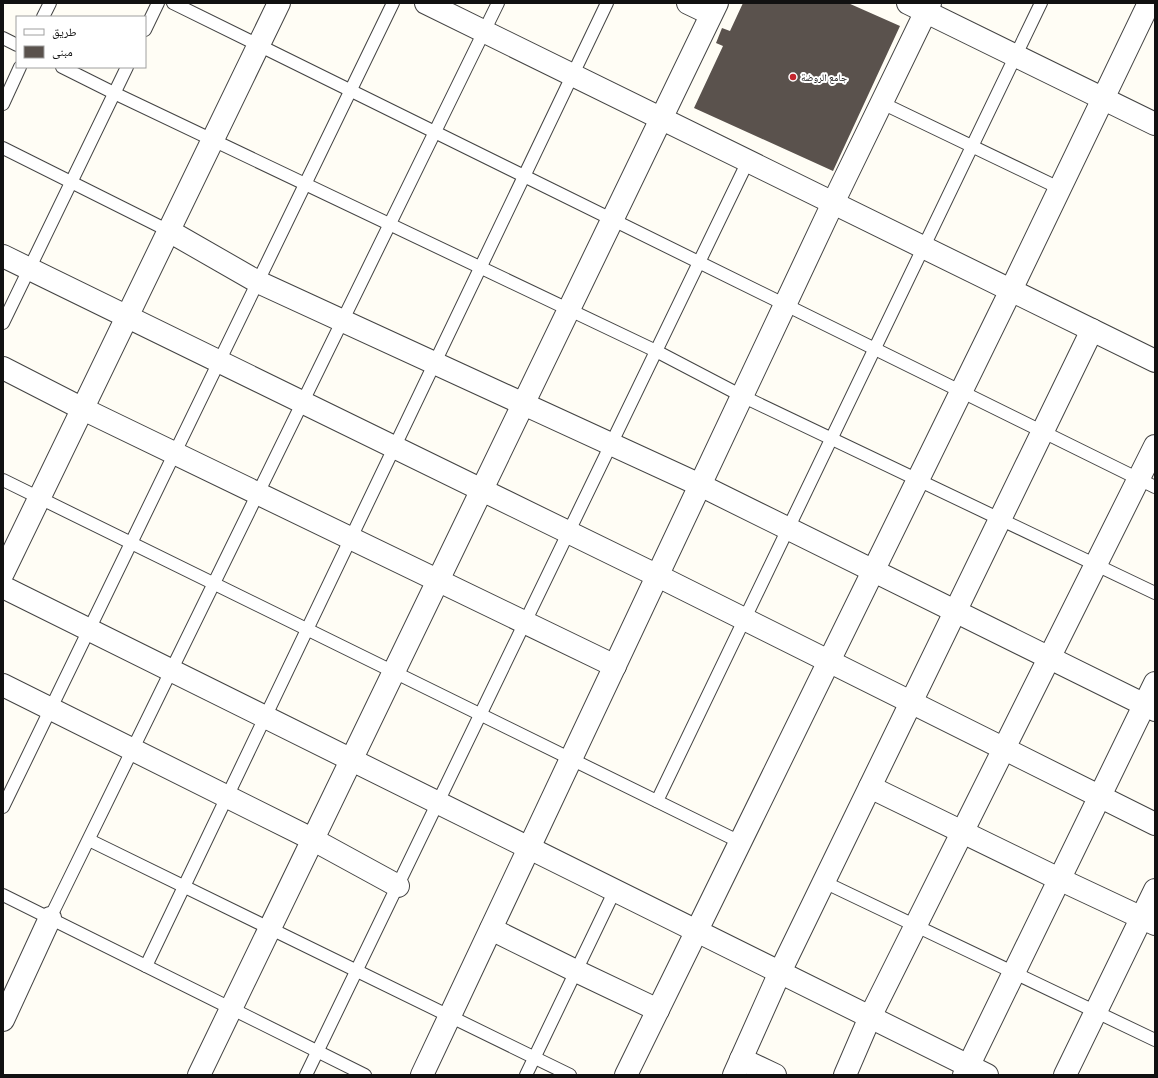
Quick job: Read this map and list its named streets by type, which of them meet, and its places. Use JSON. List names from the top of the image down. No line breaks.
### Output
{"places":["جامع الروضة"],"legend":["طريق","مبنى"]}
